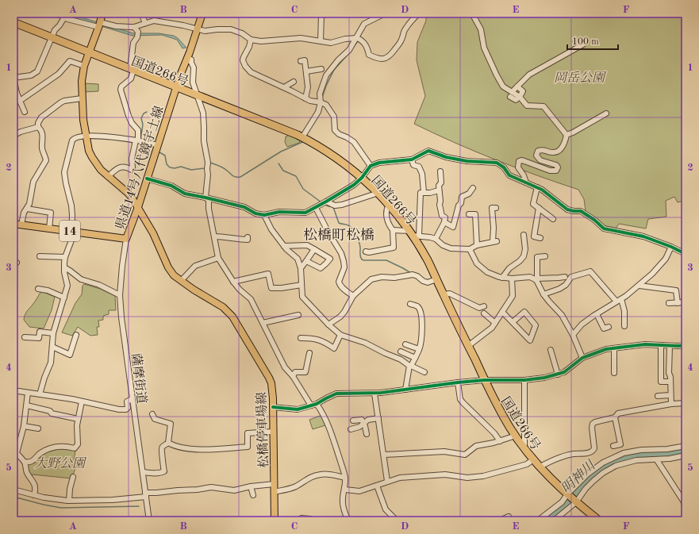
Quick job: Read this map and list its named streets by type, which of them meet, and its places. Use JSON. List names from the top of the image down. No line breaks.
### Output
{"streets":{"highway":["国道266号"],"main road":["県道14号八代鏡宇土線","14","松橋停車場線"],"street":["薩摩街道"]},"crossings":[["国道266号","県道14号八代鏡宇土線"],["国道266号","松橋停車場線"],["県道14号八代鏡宇土線","薩摩街道"],["県道14号八代鏡宇土線","松橋停車場線"]],"districts":["松橋町松橋"],"water":["明神川"],"parks":["岡岳公園","大野公園"],"scale_bar":"100 m","grid":{"columns":["A","B","C","D","E","F"],"rows":["1","2","3","4","5"]}}
